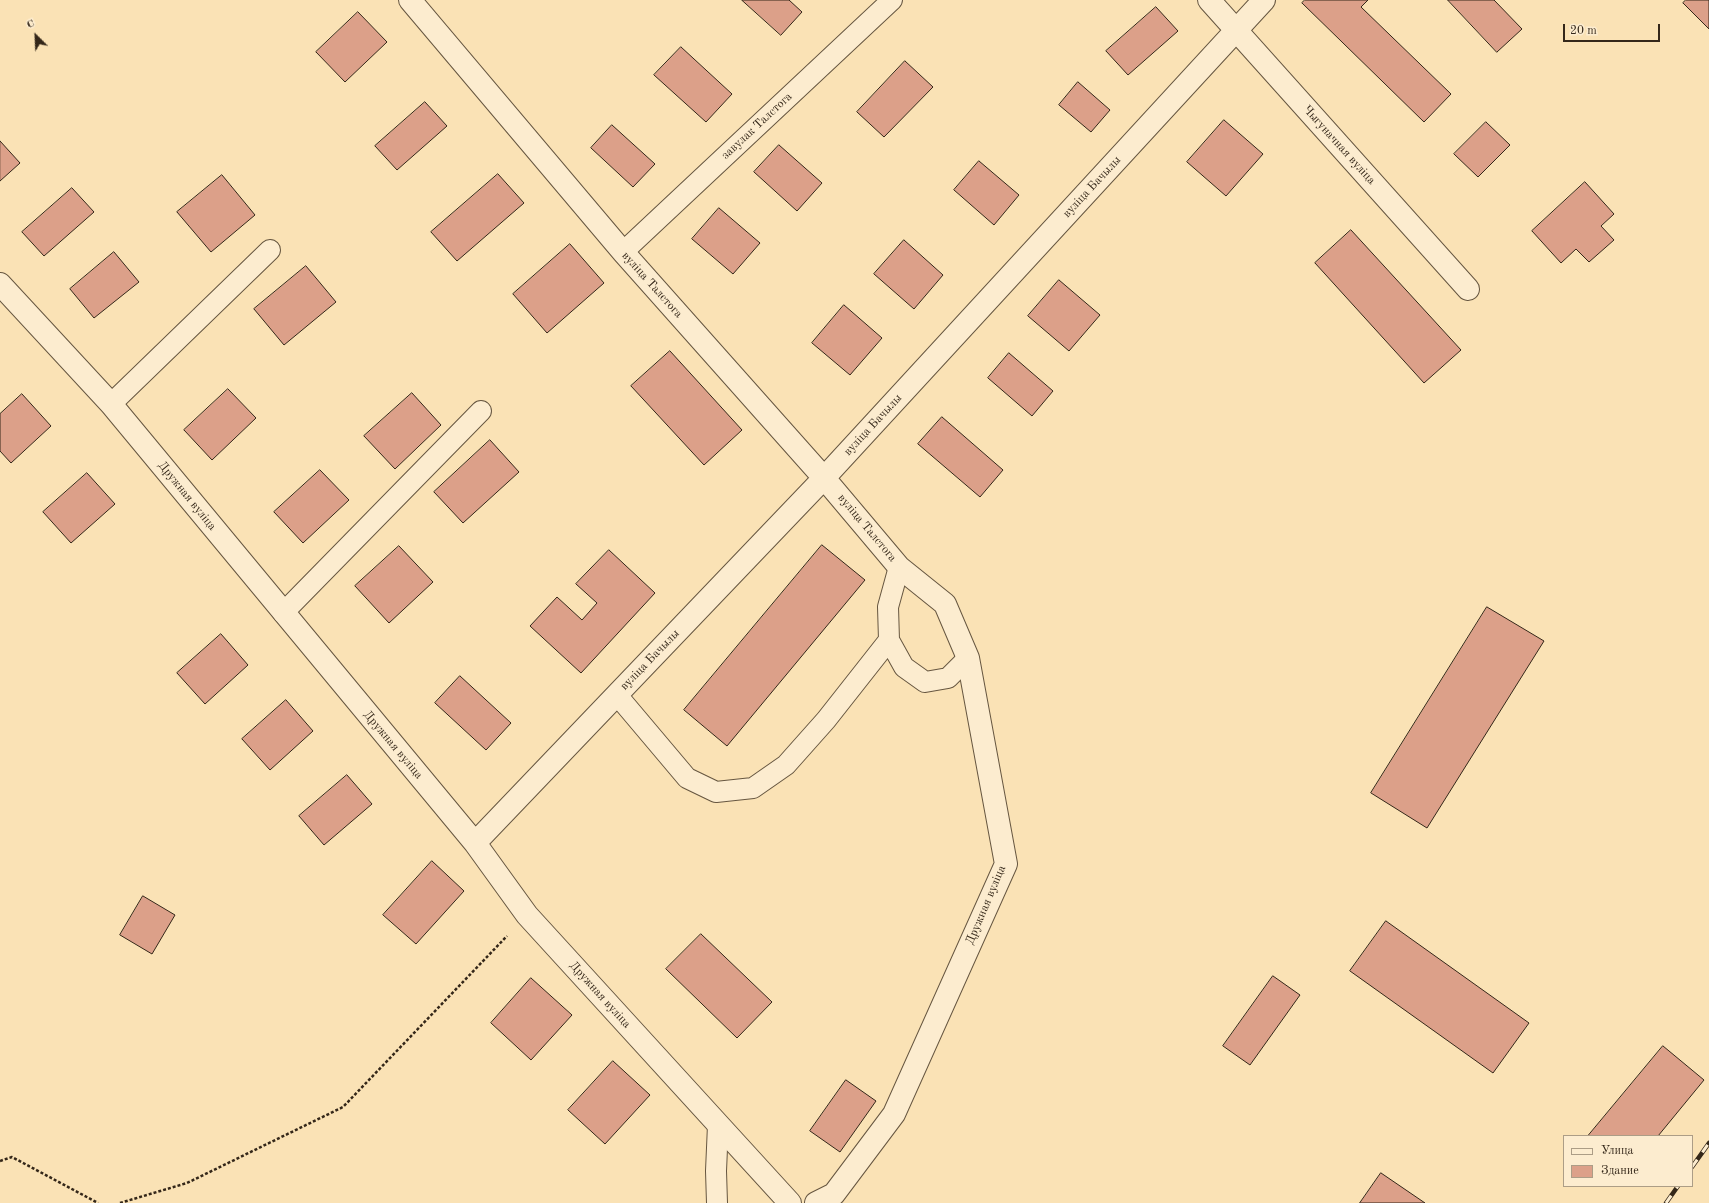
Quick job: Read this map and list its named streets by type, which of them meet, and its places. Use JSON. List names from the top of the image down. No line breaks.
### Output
{"streets":{"street":["Чыгуначная вуліца","вуліца Бачылы","вуліца Талстога","Дружная вуліца"],"lane":["завулак Талстога"]},"crossings":[["завулак Талстога","вуліца Талстога"],["Чыгуначная вуліца","вуліца Бачылы"],["вуліца Бачылы","вуліца Талстога"],["вуліца Бачылы","Дружная вуліца"],["вуліца Талстога","Дружная вуліца"]],"legend":["Улица","Здание"],"scale_bar":"20 m","north":"top left"}
